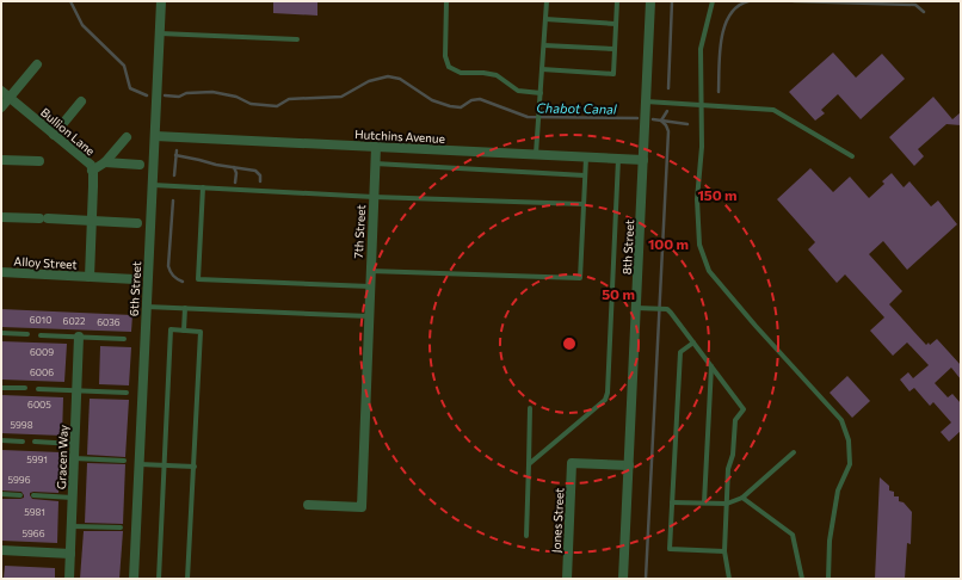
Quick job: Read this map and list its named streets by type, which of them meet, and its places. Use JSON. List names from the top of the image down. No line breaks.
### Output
{"streets":{"street":["Bullion Lane","Hutchins Avenue","7th Street","8th Street","Alloy Street","6th Street","Gracen Way","Jones Street"]},"crossings":[["Bullion Lane","Alloy Street"],["Hutchins Avenue","7th Street"],["Hutchins Avenue","8th Street"],["Hutchins Avenue","6th Street"],["8th Street","Jones Street"]],"water":["Chabot Canal"],"house_numbers":["6010","6022","6036","6009","6006","6005","5998","5991","5996","5981","5966"],"rings":["150 m","100 m","50 m"]}
